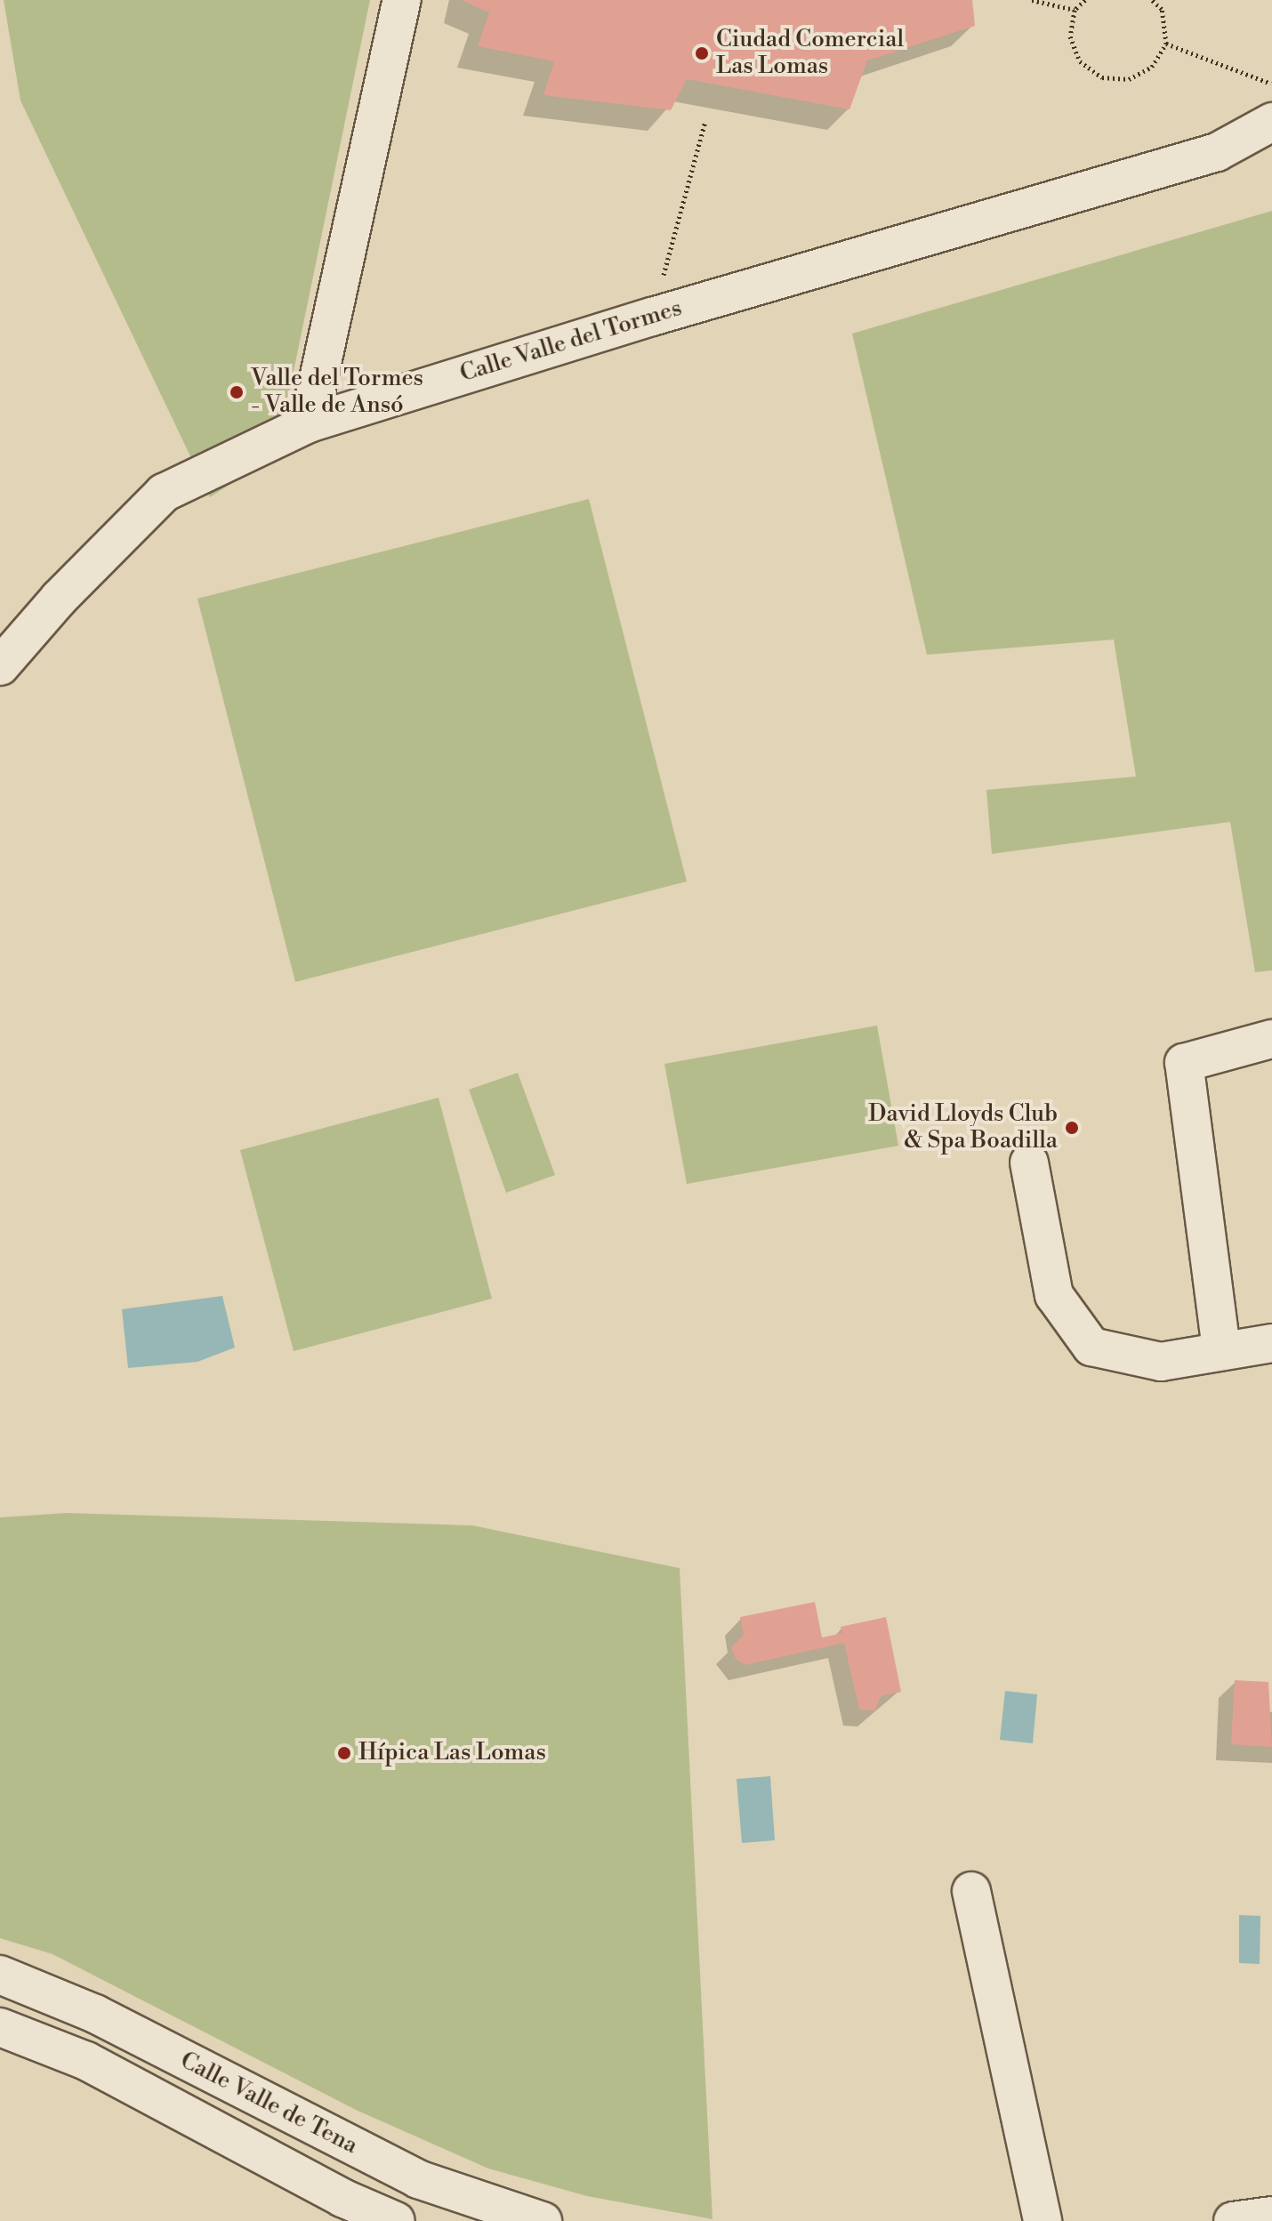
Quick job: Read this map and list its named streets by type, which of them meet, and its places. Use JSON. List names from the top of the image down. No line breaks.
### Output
{"streets":{"street":["Calle Valle del Tormes","Calle Valle de Tena"]},"places":["Ciudad Comercial Las Lomas","Valle del Tormes - Valle de Ansó","David Lloyds Club & Spa Boadilla","Hípica Las Lomas"]}
